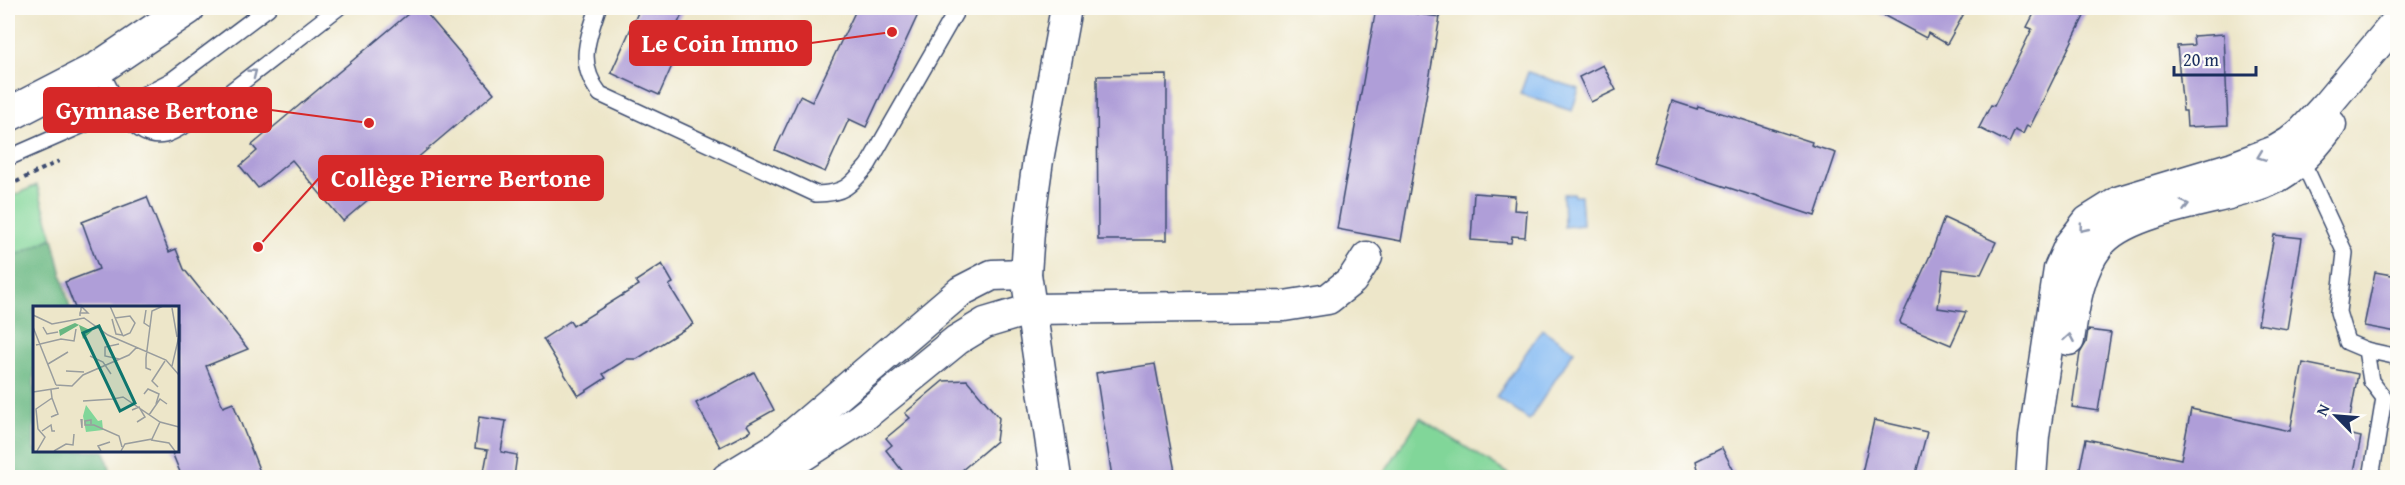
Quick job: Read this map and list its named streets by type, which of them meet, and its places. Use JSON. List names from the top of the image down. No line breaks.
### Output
{"places":["Le Coin Immo","Gymnase Bertone","Collège Pierre Bertone"],"scale_bar":"20 m","north":"top left"}
